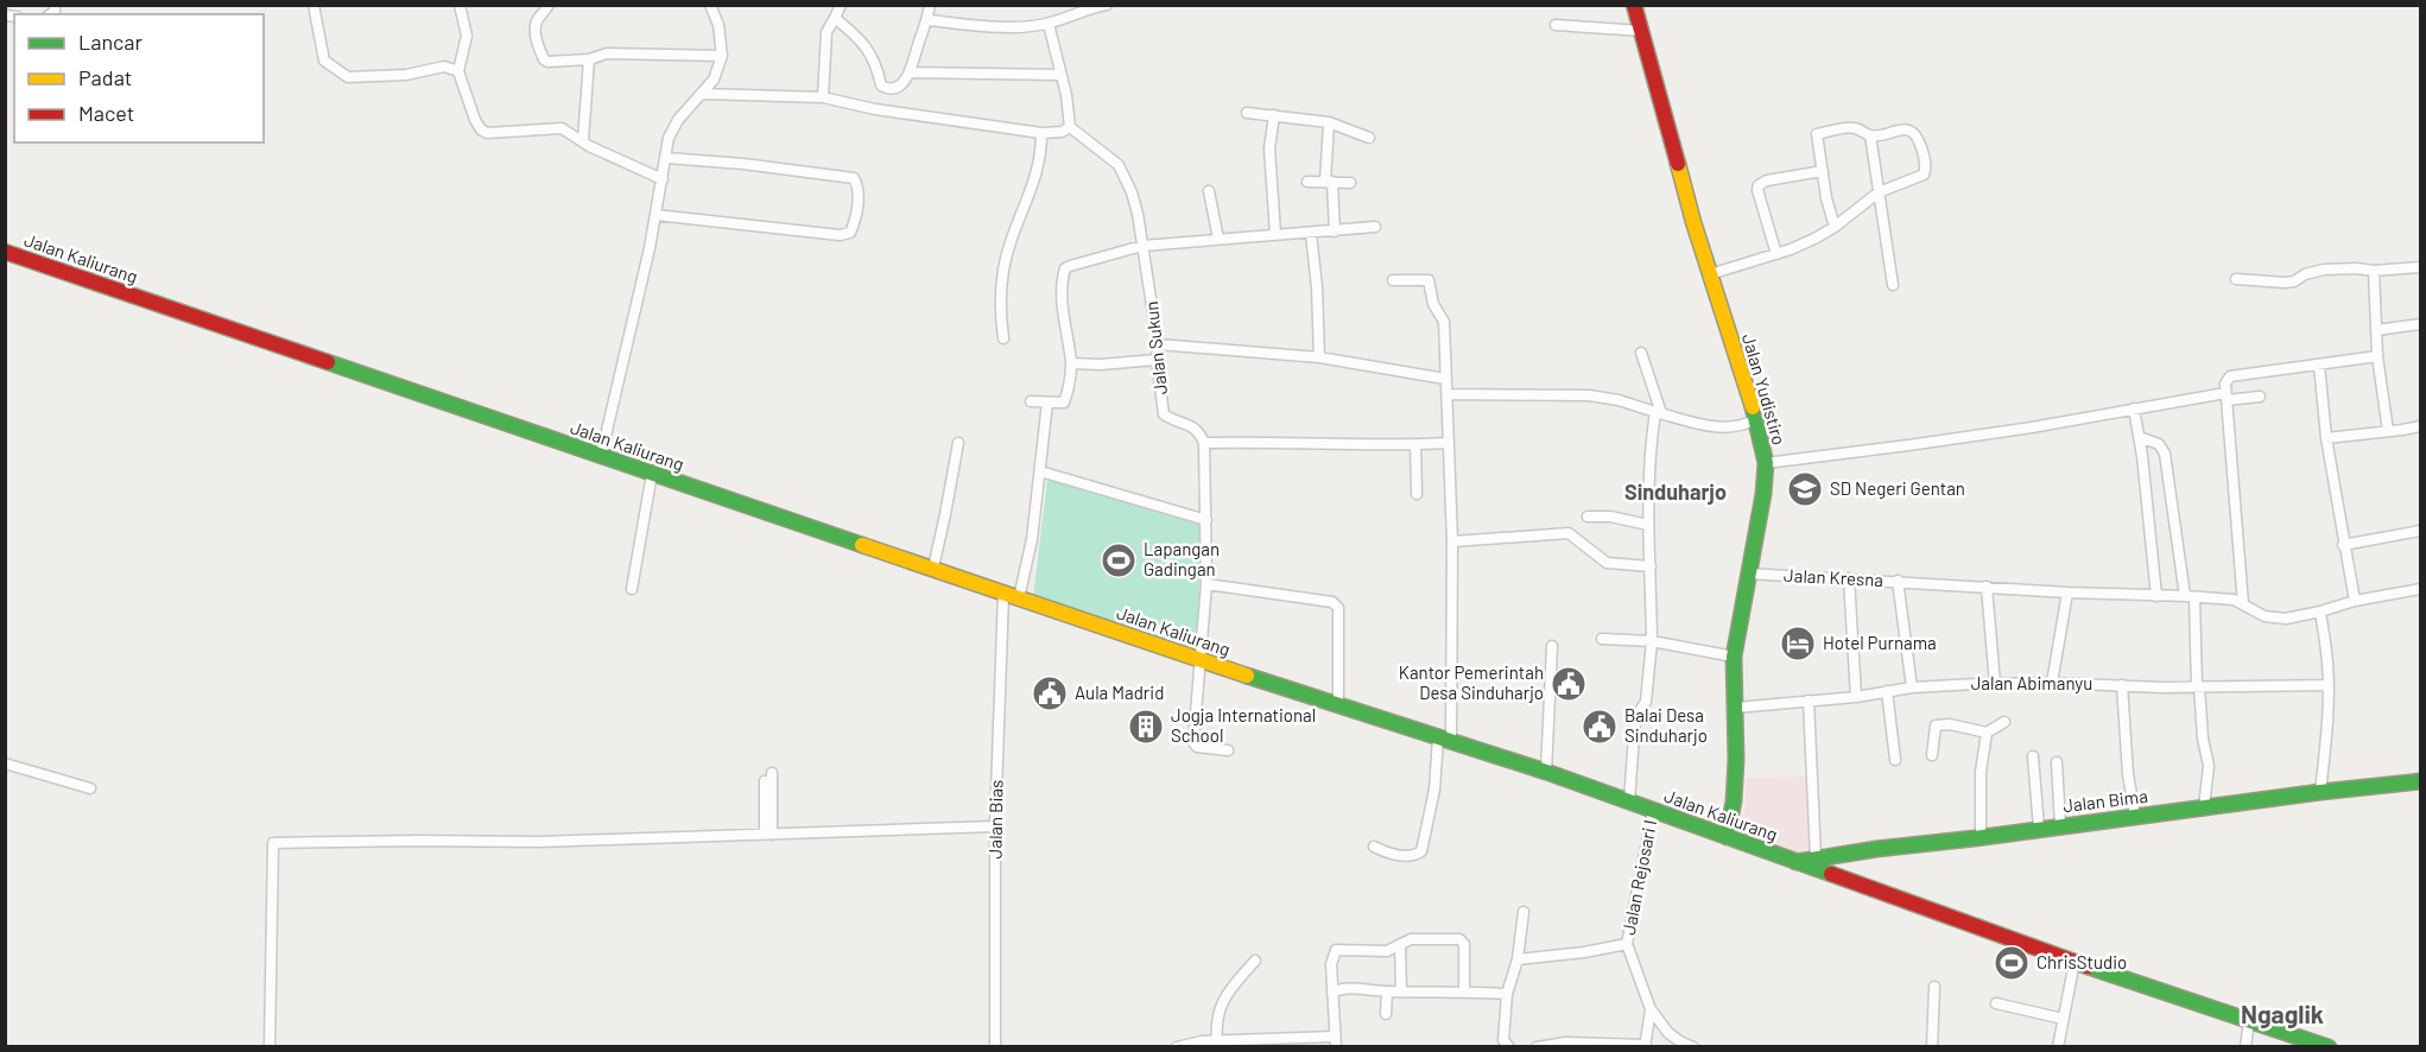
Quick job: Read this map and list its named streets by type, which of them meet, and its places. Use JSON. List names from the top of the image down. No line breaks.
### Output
{"streets":{"main road":["Jalan Kaliurang","Jalan Yudistiro","Jalan Bima"],"street":["Jalan Sukun","Jalan Kresna","Jalan Abimanyu","Jalan Bias","Jalan Rejosari I"]},"crossings":[["Jalan Kaliurang","Jalan Yudistiro"],["Jalan Kaliurang","Jalan Bima"],["Jalan Kaliurang","Jalan Bias"],["Jalan Kaliurang","Jalan Rejosari I"],["Jalan Yudistiro","Jalan Kresna"],["Jalan Yudistiro","Jalan Abimanyu"],["Jalan Kresna","Jalan Abimanyu"]],"districts":["Sinduharjo","Ngaglik"],"places":{"school or university":["SD Negeri Gentan"],"sports":["Lapangan Gadingan","ChrisStudio"],"hotel":["Hotel Purnama"],"public building":["Kantor Pemerintah Desa Sinduharjo","Aula Madrid","Balai Desa Sinduharjo"],"building":["Jogja International School"]},"legend":["Lancar","Padat","Macet"]}
